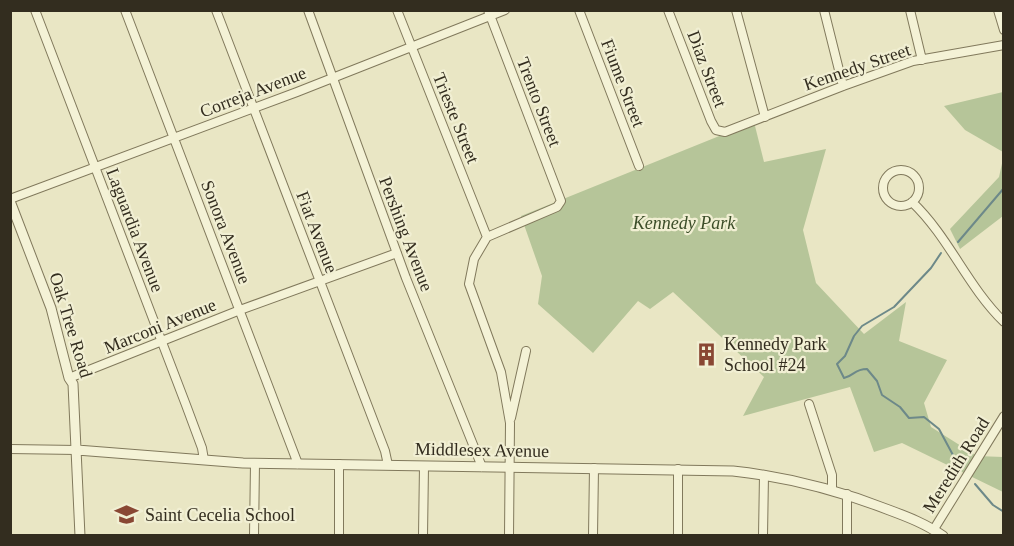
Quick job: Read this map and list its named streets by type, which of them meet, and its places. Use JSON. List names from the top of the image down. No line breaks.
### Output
{"streets":{"street":["Kennedy Street","Diaz Street","Fiume Street","Correja Avenue","Trento Street","Trieste Street","Laguardia Avenue","Sonora Avenue","Fiat Avenue","Pershing Avenue","Oak Tree Road","Marconi Avenue","Middlesex Avenue","Meredith Road"]},"crossings":[["Kennedy Street","Diaz Street"],["Correja Avenue","Trento Street"],["Correja Avenue","Trieste Street"],["Correja Avenue","Laguardia Avenue"],["Correja Avenue","Sonora Avenue"],["Correja Avenue","Fiat Avenue"],["Correja Avenue","Pershing Avenue"],["Correja Avenue","Oak Tree Road"],["Trento Street","Trieste Street"],["Laguardia Avenue","Marconi Avenue"],["Laguardia Avenue","Middlesex Avenue"],["Sonora Avenue","Marconi Avenue"],["Sonora Avenue","Middlesex Avenue"],["Fiat Avenue","Marconi Avenue"],["Fiat Avenue","Middlesex Avenue"],["Pershing Avenue","Marconi Avenue"],["Pershing Avenue","Middlesex Avenue"],["Oak Tree Road","Marconi Avenue"],["Oak Tree Road","Middlesex Avenue"],["Middlesex Avenue","Meredith Road"]],"parks":["Kennedy Park"],"places":{"building":["Kennedy Park School #24"],"school or university":["Saint Cecelia School"]}}
